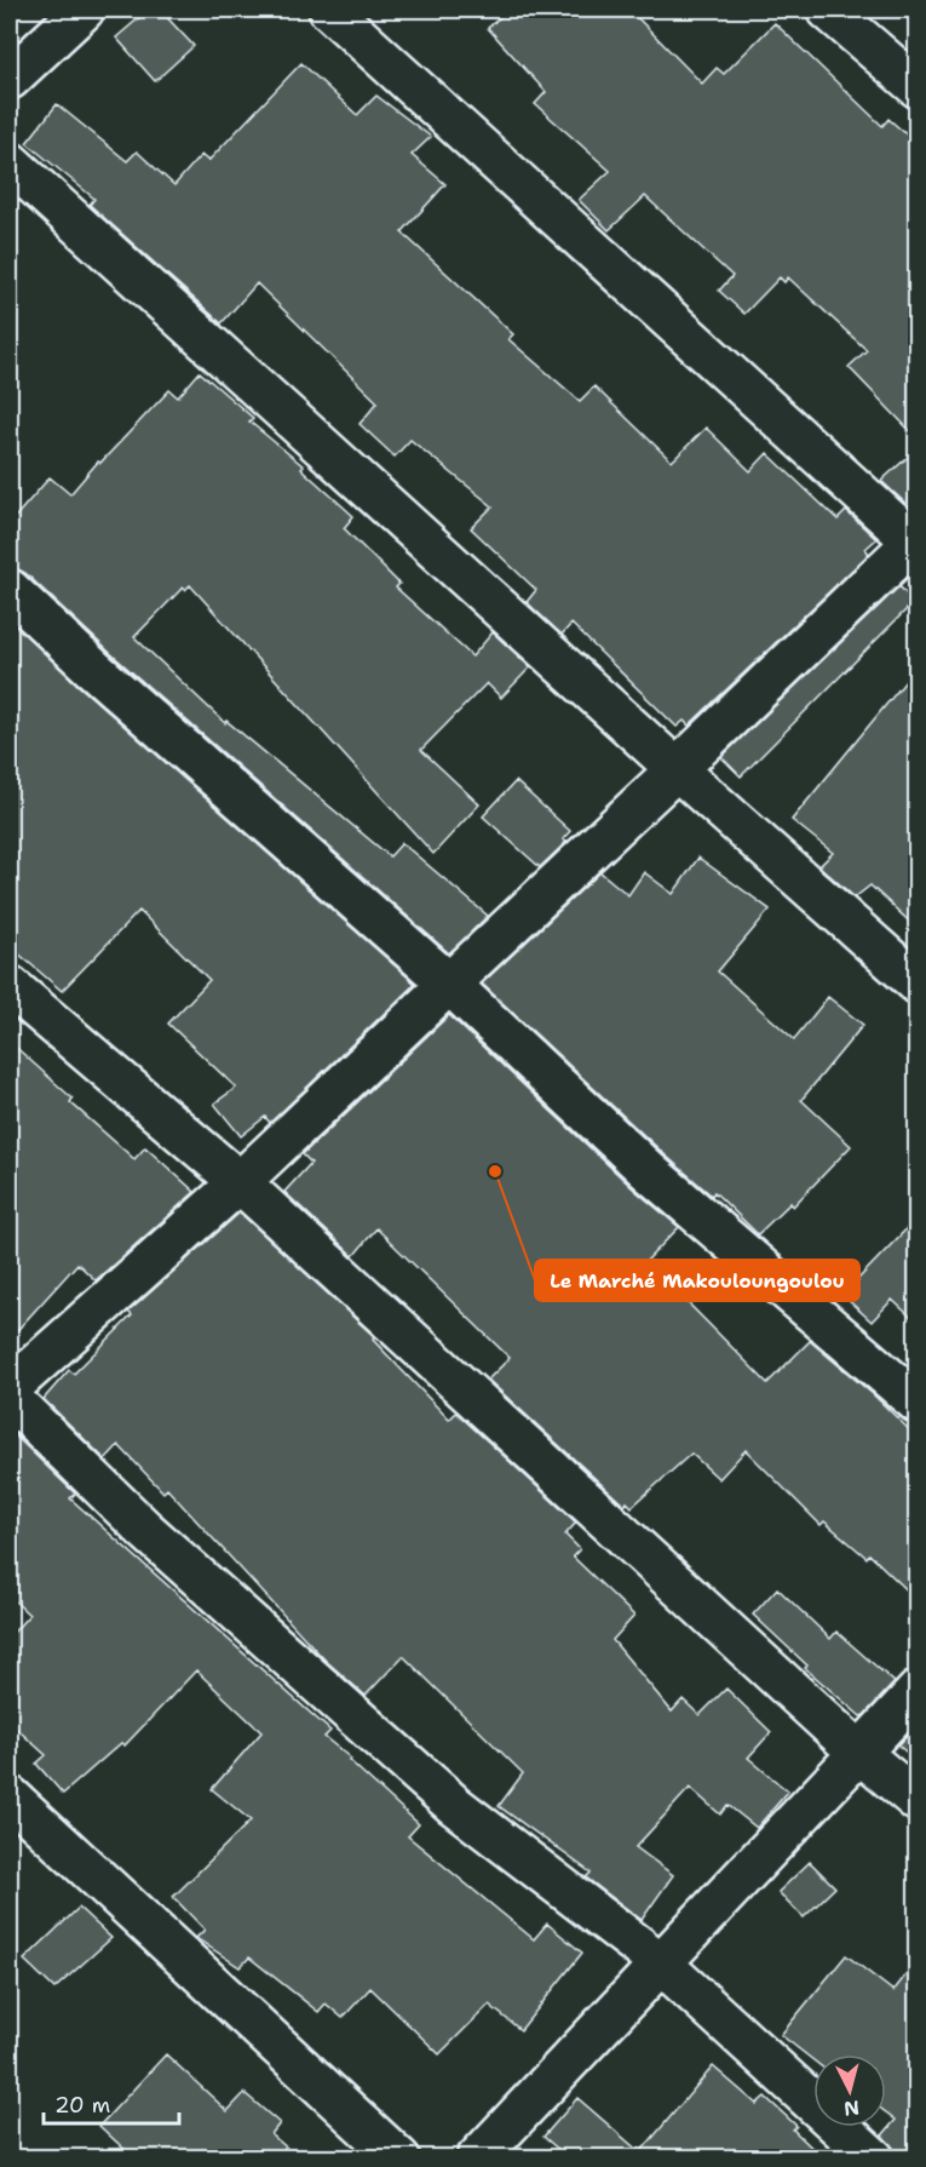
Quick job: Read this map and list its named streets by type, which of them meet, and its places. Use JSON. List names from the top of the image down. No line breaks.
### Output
{"places":["Le Marché Makouloungoulou"],"scale_bar":"20 m","north":"bottom"}
